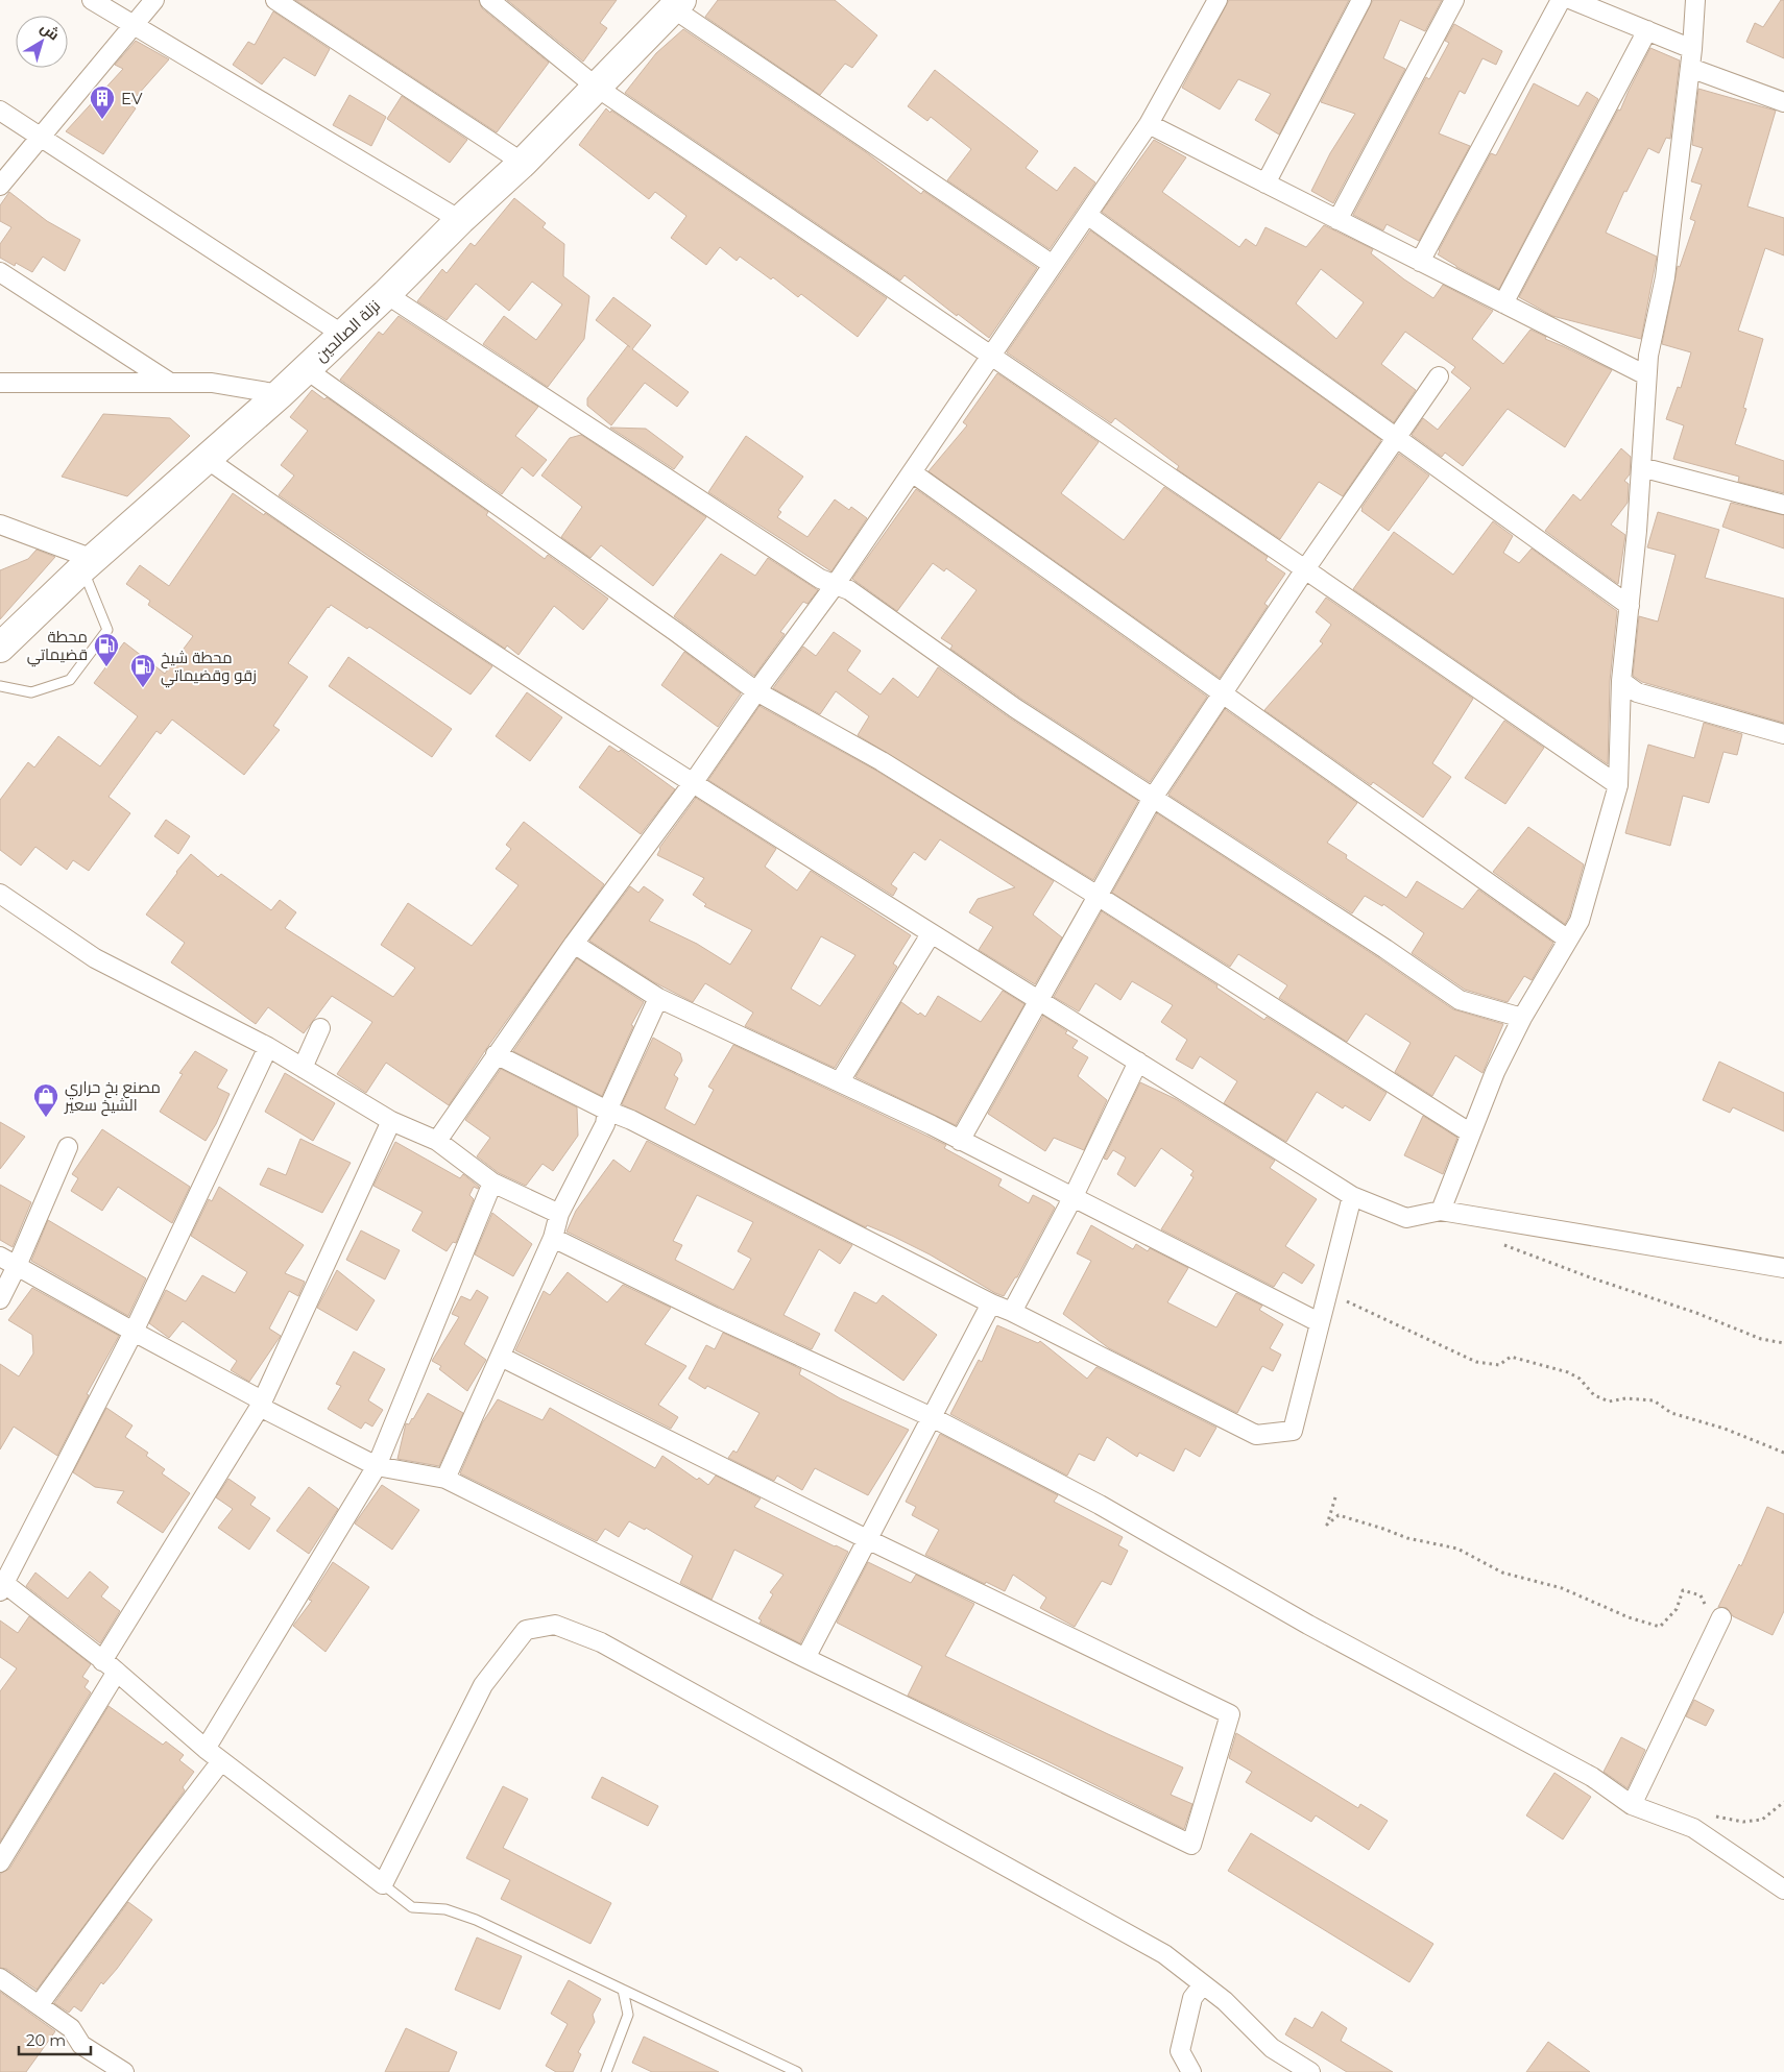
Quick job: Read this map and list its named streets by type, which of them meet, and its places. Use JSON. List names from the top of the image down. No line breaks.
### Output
{"streets":{"main road":["نزلة الصالحين"]},"places":{"building":["EV"],"fuel station":["محطة قضيماتي","محطة شيخ زقو وقضيماتي"],"shop":["مصنع بخ حراري الشيخ سعير"]},"scale_bar":"20 m","north":"top right"}
